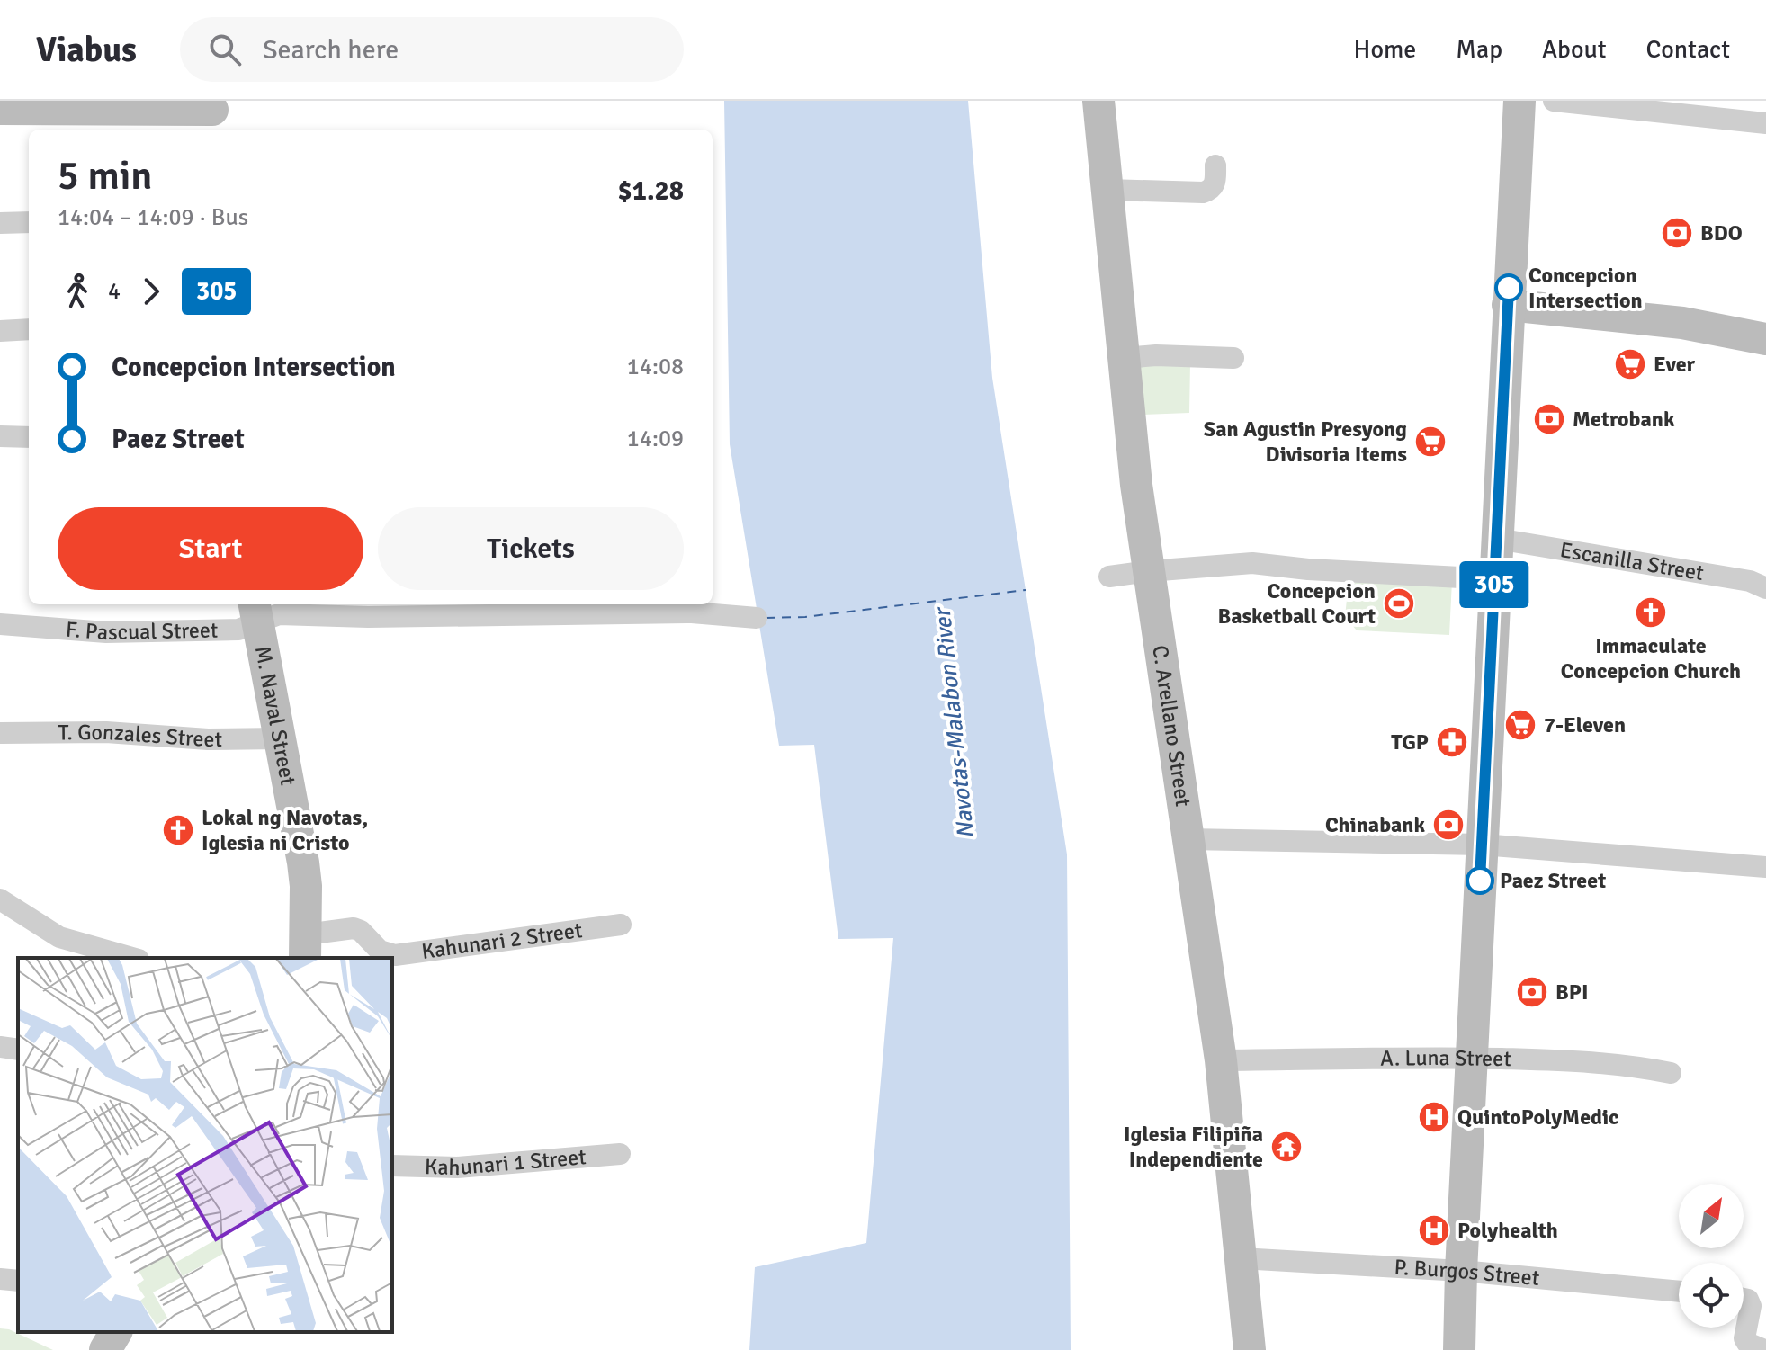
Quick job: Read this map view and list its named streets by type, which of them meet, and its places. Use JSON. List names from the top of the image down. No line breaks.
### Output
{"streets":{"main road":["M. Naval Street","C. Arellano Street"],"street":["Escanilla Street","F. Pascual Street","T. Gonzales Street","Kahunari 2 Street","A. Luna Street","Kahunari 1 Street","P. Burgos Street"]},"crossings":[["F. Pascual Street","M. Naval Street"],["M. Naval Street","T. Gonzales Street"],["M. Naval Street","Kahunari 2 Street"],["C. Arellano Street","A. Luna Street"],["C. Arellano Street","P. Burgos Street"]],"water":["Navotas-Malabon River"],"places":{"bank":["BDO","Metrobank","Chinabank","BPI"],"other":["Concepcion Intersection","Paez Street"],"supermarket":["Ever","San Agustin Presyong Divisoria Items","7-Eleven"],"sports":["Concepcion Basketball Court"],"church":["Immaculate Concepcion Church","Lokal ng Navotas, Iglesia ni Cristo"],"pharmacy":["TGP"],"hospital":["QuintoPolyMedic","Polyhealth"],"temple":["Iglesia Filipiña Independiente"]},"lines":["bus line 305"],"north":"top right","page":{"header":"Viabus","search":"Search here","nav":["Home","Map","About","Contact"],"on_map":"305","heading":["5 min","14:04 – 14:09 · Bus","$1.28"],"legs":["4","305"],"list":[{"name":"Concepcion Intersection","value":"14:08"},{"name":"Paez Street","value":"14:09"}],"buttons":["Start","Tickets"]}}
